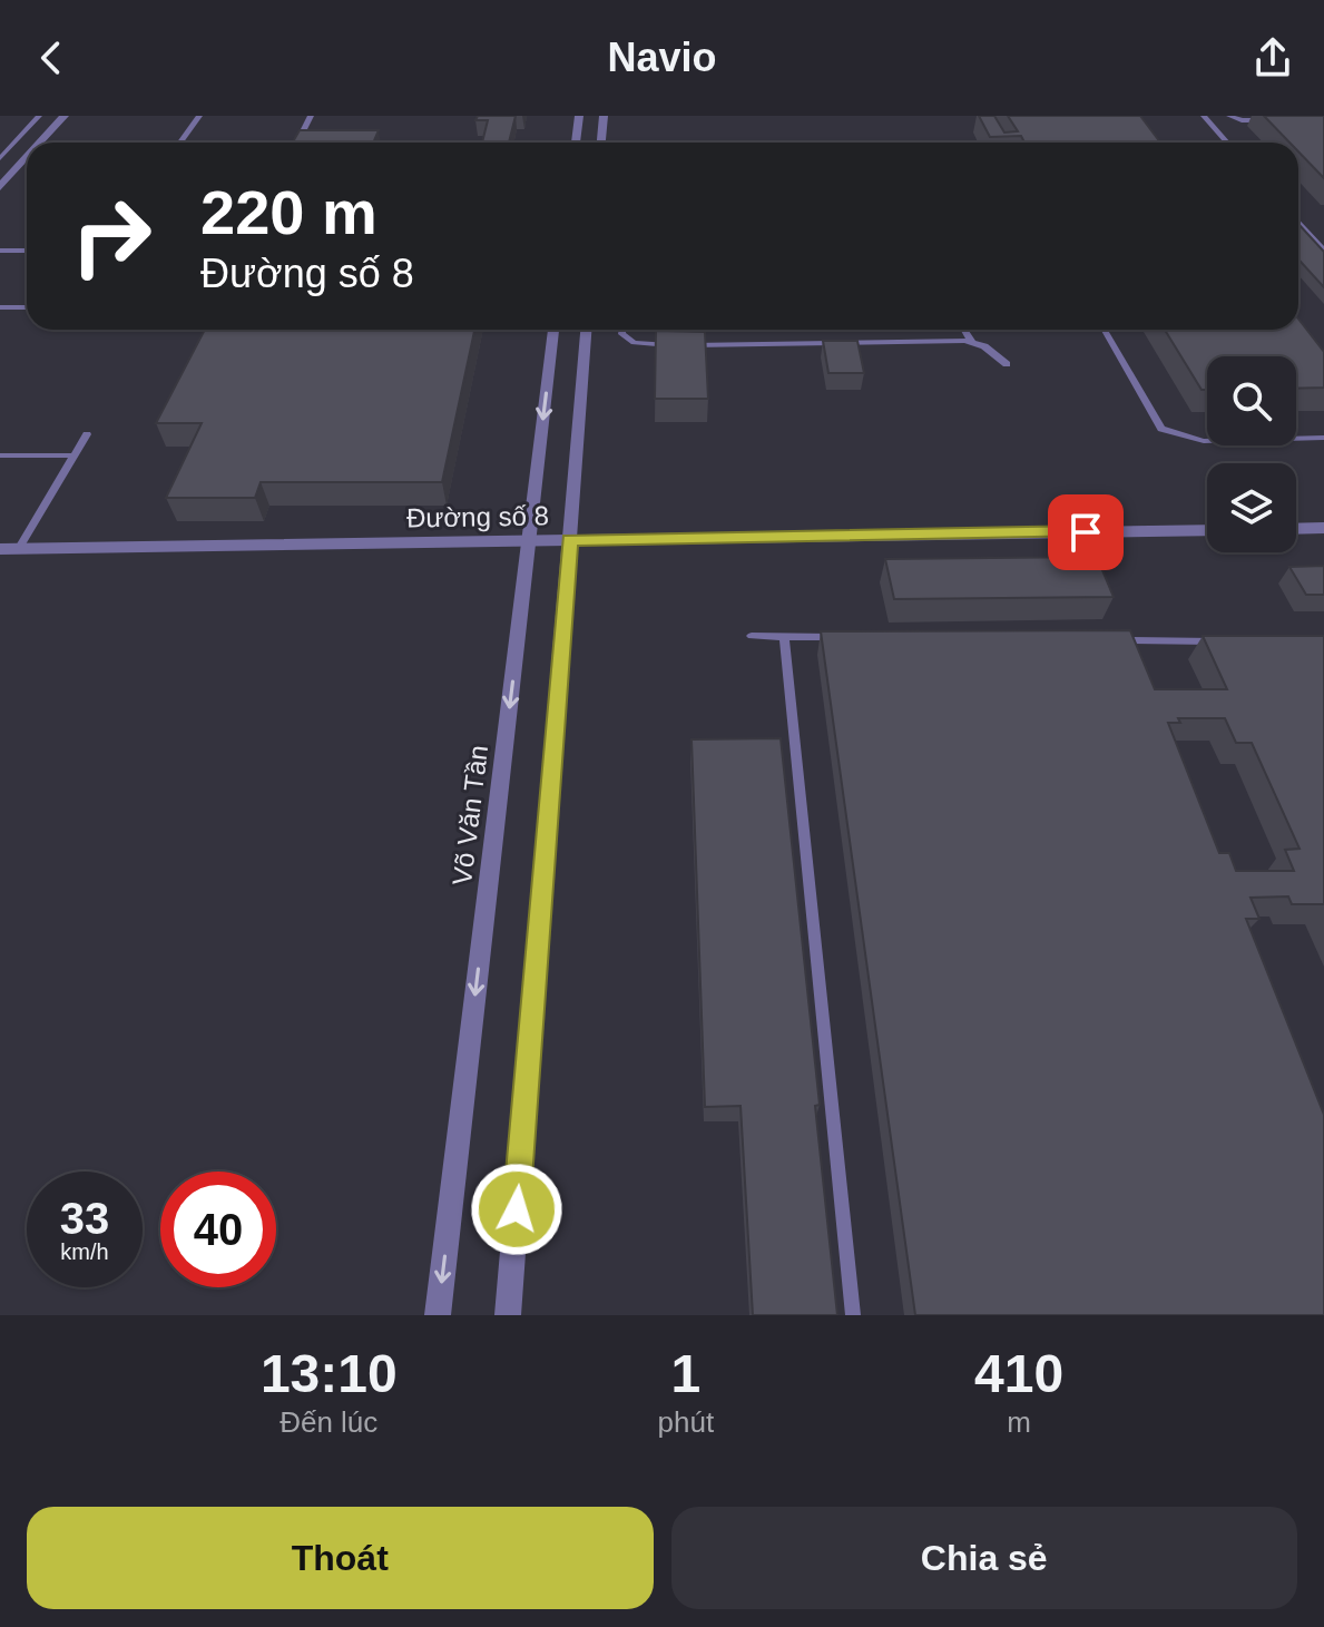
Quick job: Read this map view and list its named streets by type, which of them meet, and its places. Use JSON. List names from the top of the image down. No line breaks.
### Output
{"streets":{"street":["Đường số 8","Võ Văn Tần"]},"crossings":[["Đường số 8","Võ Văn Tần"]],"page":{"header":"Navio","turn":["220 m","Đường số 8"],"speed":"33 km/h","limit":"40","eta":["13:10","Đến lúc","1","phút","410","m"],"buttons":["Thoát","Chia sẻ"]}}
